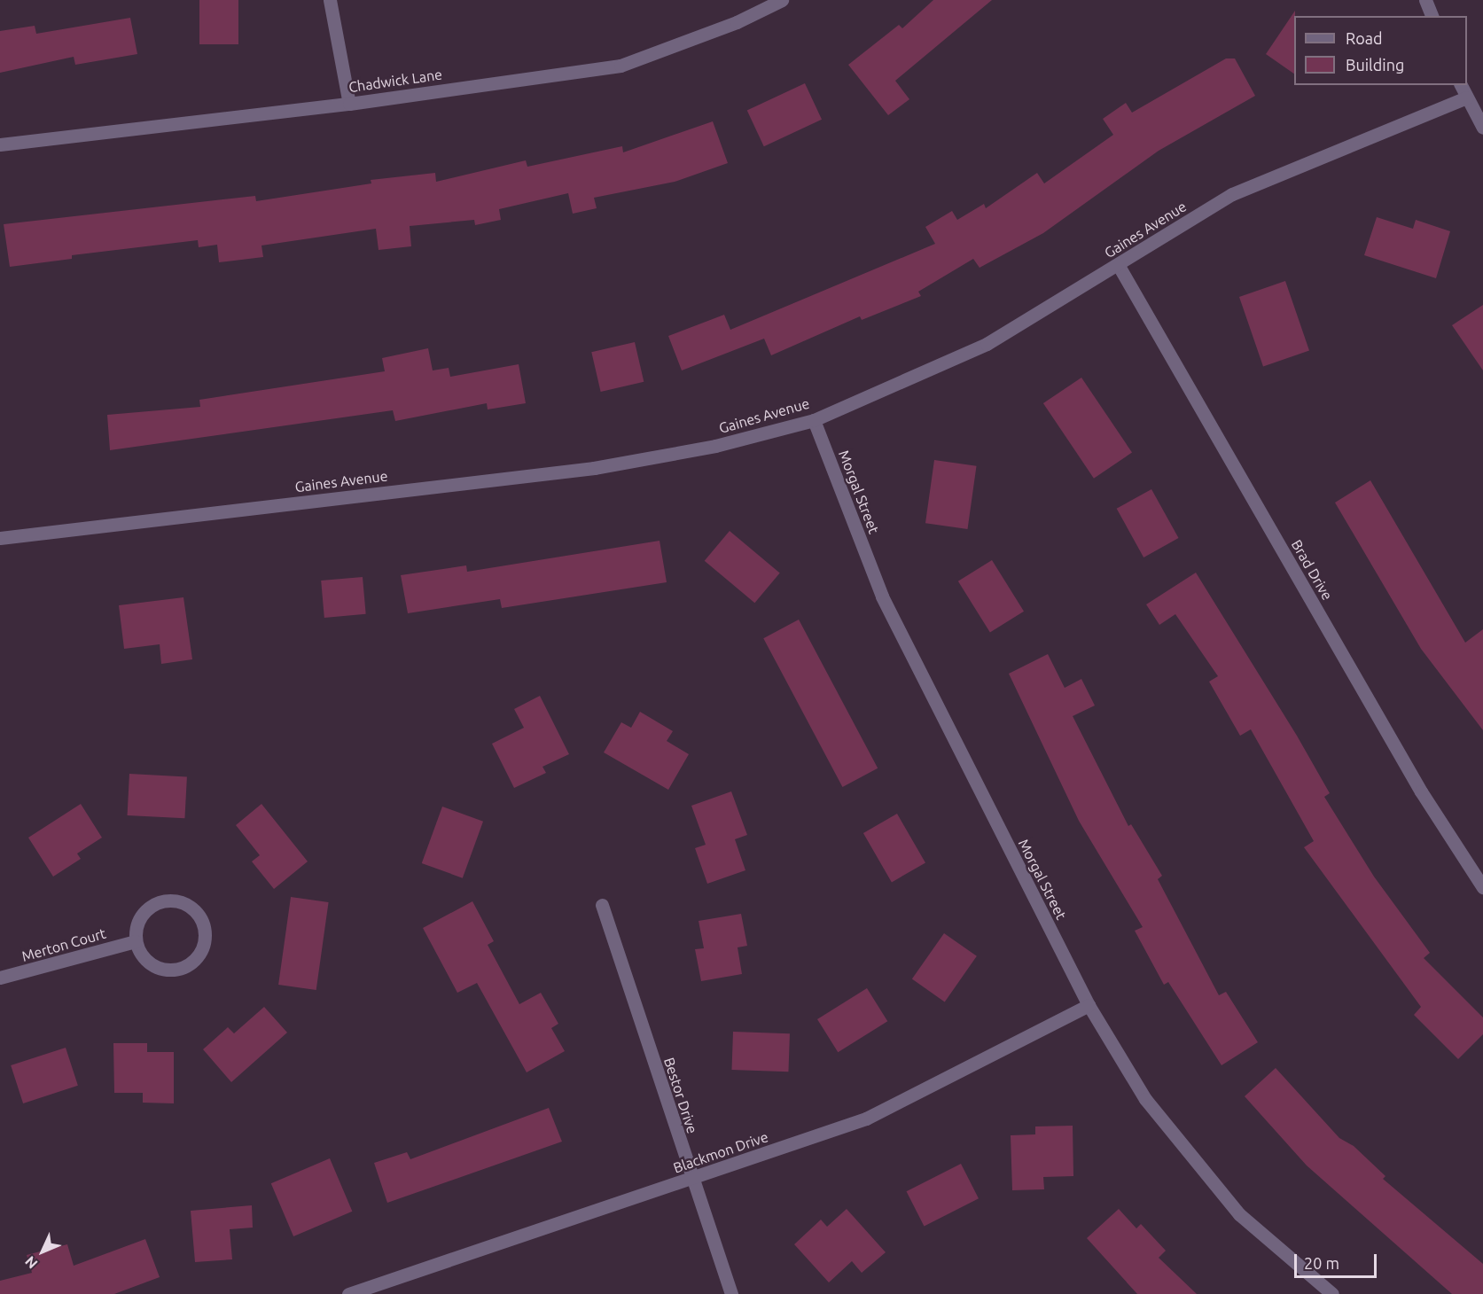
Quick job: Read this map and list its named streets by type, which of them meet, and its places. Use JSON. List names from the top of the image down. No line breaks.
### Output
{"streets":{"street":["Chadwick Lane","Gaines Avenue","Morgal Street","Brad Drive","Merton Court","Bestor Drive","Blackmon Drive"]},"crossings":[["Gaines Avenue","Morgal Street"],["Gaines Avenue","Brad Drive"],["Morgal Street","Blackmon Drive"],["Bestor Drive","Blackmon Drive"]],"legend":["Road","Building"],"scale_bar":"20 m","north":"bottom left"}
